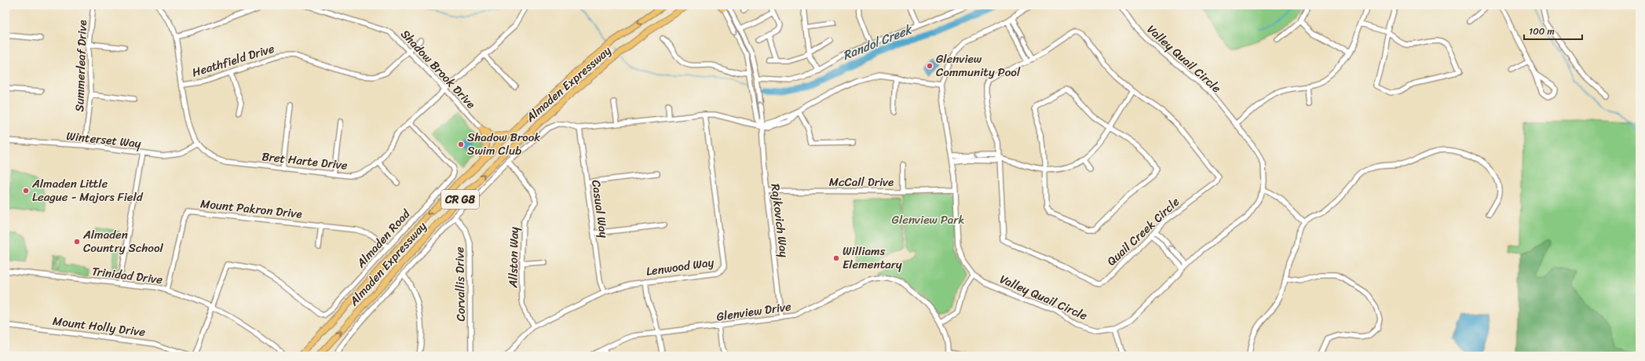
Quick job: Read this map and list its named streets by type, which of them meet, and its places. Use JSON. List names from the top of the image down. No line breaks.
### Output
{"streets":{"main road":["Almaden Expressway","CR G8"],"street":["Valley Quail Circle","Heathfield Drive","Summerleaf Drive","Shadow Brook Drive","Winterset Way","Bret Harte Drive","McCall Drive","Mount Pakron Drive","Casual Way","Rajkovich Way","Quail Creek Circle","Almaden Road","Allston Way","Lenwood Way","Trinidad Drive","Corvallis Drive","Glenview Drive","Mount Holly Drive"]},"crossings":[["Valley Quail Circle","McCall Drive"],["Heathfield Drive","Shadow Brook Drive"],["Heathfield Drive","Bret Harte Drive"],["Summerleaf Drive","Winterset Way"],["Shadow Brook Drive","Bret Harte Drive"],["Winterset Way","Bret Harte Drive"],["Bret Harte Drive","Almaden Road"],["McCall Drive","Rajkovich Way"],["Mount Pakron Drive","Almaden Road"],["Mount Pakron Drive","Trinidad Drive"],["Casual Way","Lenwood Way"],["Rajkovich Way","Glenview Drive"],["Almaden Road","Trinidad Drive"],["Allston Way","Lenwood Way"]],"water":["Randol Creek"],"parks":["Glenview Park"],"places":["Glenview Community Pool","Shadow Brook Swim Club","Almaden Little League - Majors Field","Almaden Country School","Williams Elementary"],"scale_bar":"100 m"}
